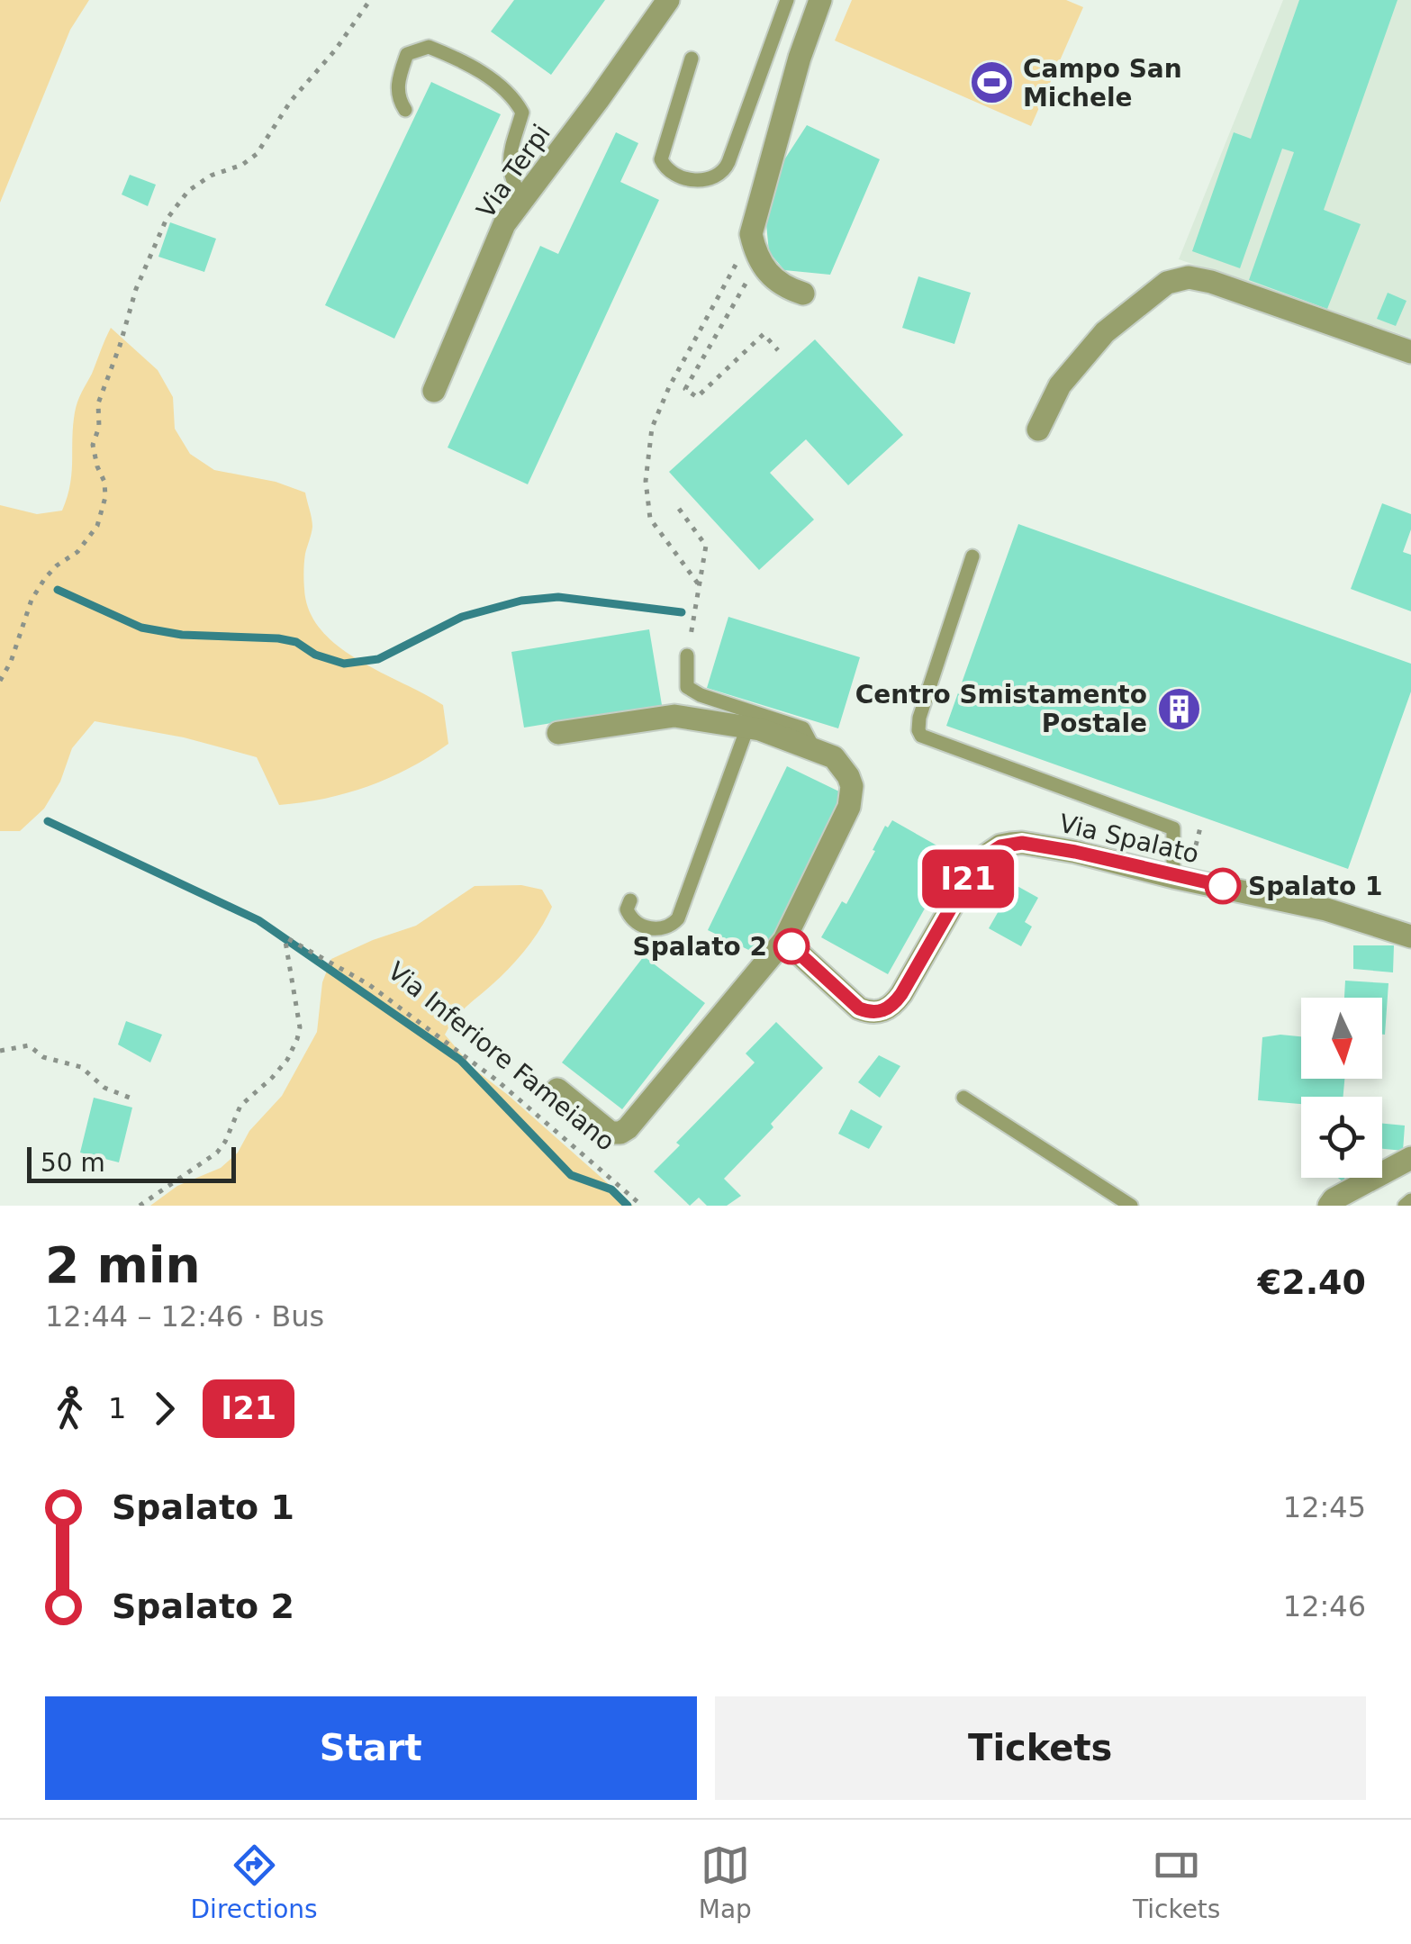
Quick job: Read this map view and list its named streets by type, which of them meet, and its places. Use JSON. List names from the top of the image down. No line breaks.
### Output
{"streets":{"street":["Via Terpi","Via Spalato"],"path":["Via Inferiore Fameiano"]},"places":{"sports":["Campo San Michele"],"building":["Centro Smistamento Postale"],"other":["Spalato 1","Spalato 2"]},"lines":["bus line I21"],"scale_bar":"50 m","north":"bottom","page":{"on_map":"I21","scale":"50 m","heading":["2 min","12:44 – 12:46 · Bus","€2.40"],"legs":["1","I21"],"list":[{"name":"Spalato 1","value":"12:45"},{"name":"Spalato 2","value":"12:46"}],"buttons":["Start","Tickets"],"tabs":["Directions","Map","Tickets"]}}
